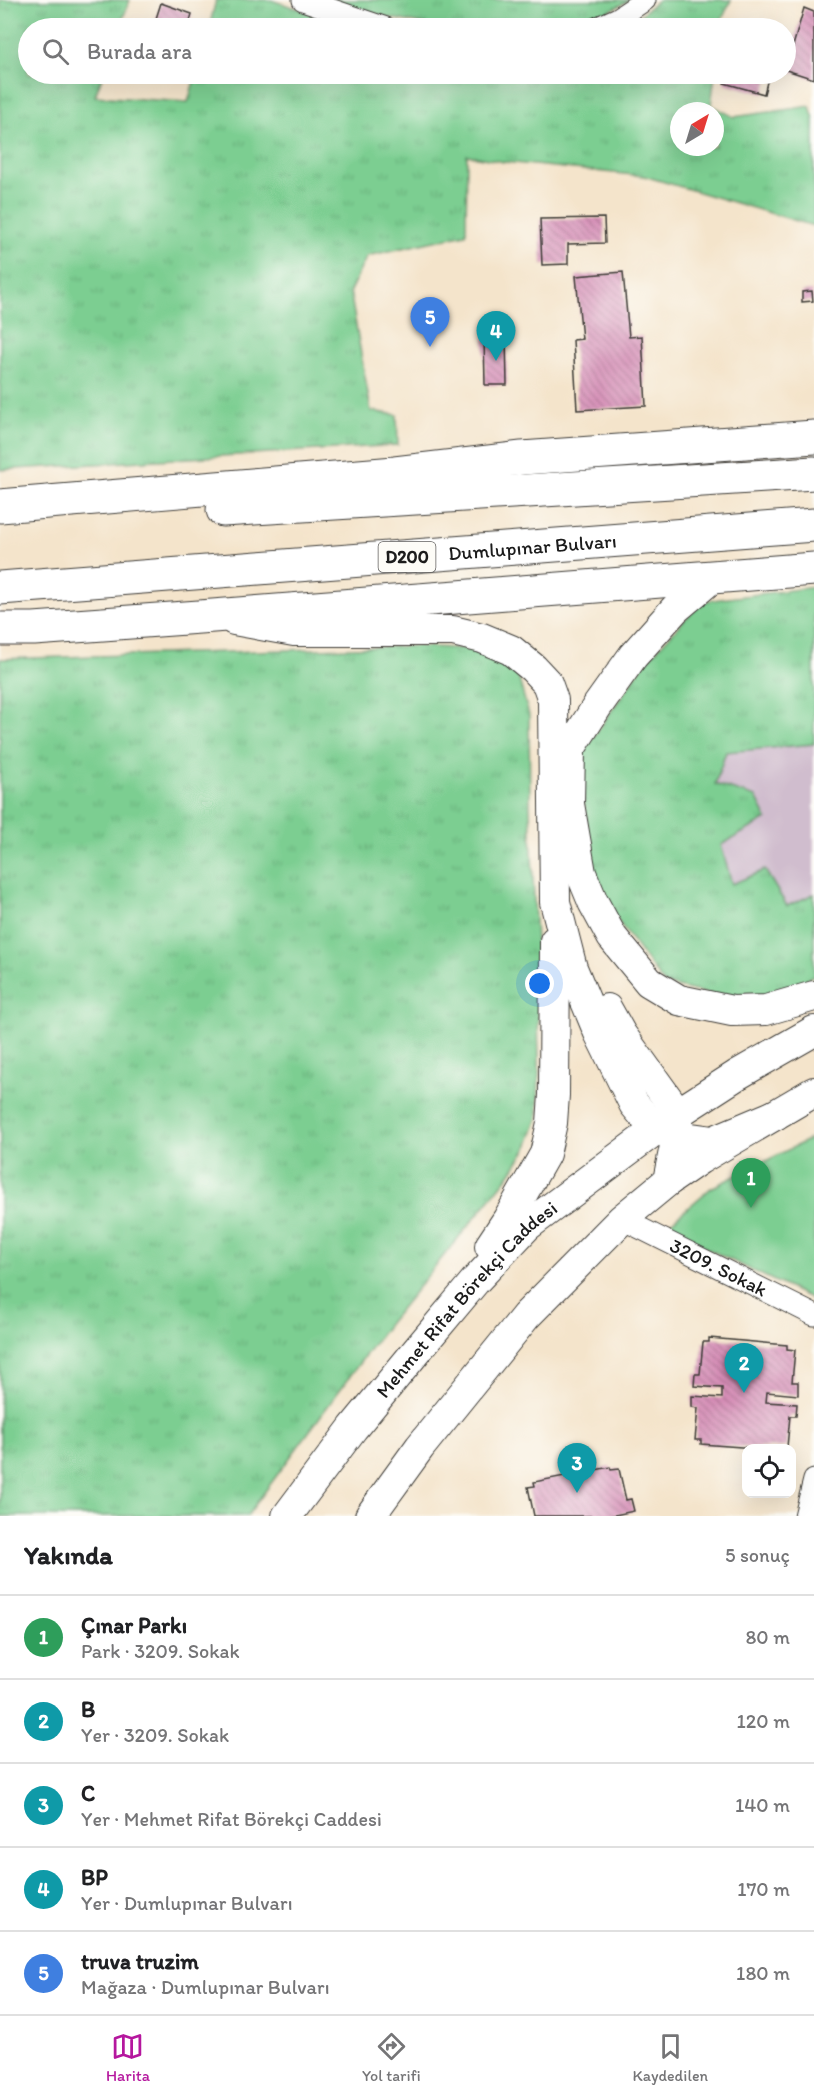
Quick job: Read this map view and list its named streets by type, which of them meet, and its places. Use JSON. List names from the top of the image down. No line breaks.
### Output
{"streets":{"highway":["Dumlupınar Bulvarı","D200"],"main road":["Mehmet Rifat Börekçi Caddesi"],"street":["3209. Sokak"]},"north":"top right","page":{"search":"Burada ara","pins":["5","4","1","2","3"],"heading":["Yakında","5 sonuç"],"list":[{"mark":"1","name":"Çınar Parkı","note":"Park · 3209. Sokak","value":"80 m"},{"mark":"2","name":"B","note":"Yer · 3209. Sokak","value":"120 m"},{"mark":"3","name":"C","note":"Yer · Mehmet Rifat Börekçi Caddesi","value":"140 m"},{"mark":"4","name":"BP","note":"Yer · Dumlupınar Bulvarı","value":"170 m"},{"mark":"5","name":"truva truzim","note":"Mağaza · Dumlupınar Bulvarı","value":"180 m"}],"nav":["Harita","Yol tarifi","Kaydedilen"]}}
